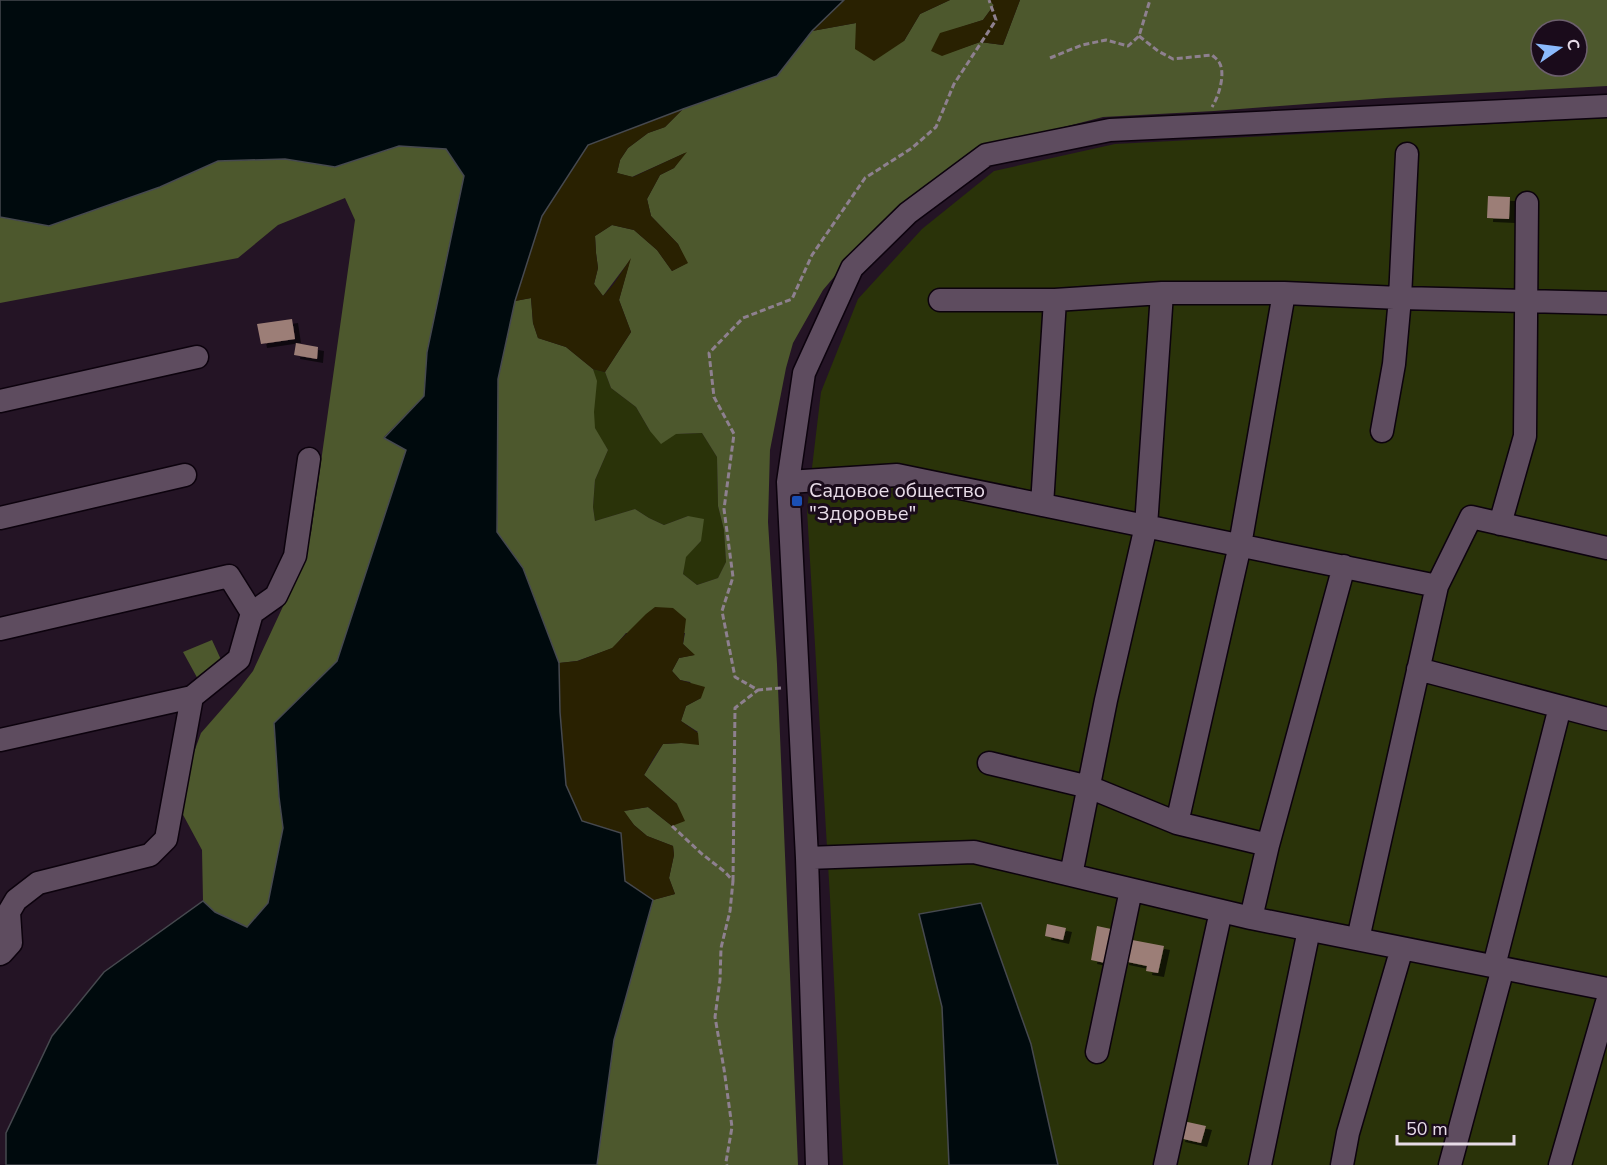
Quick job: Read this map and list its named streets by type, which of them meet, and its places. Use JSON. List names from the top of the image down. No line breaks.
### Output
{"places":{"transit":["Садовое общество \"Здоровье\""]},"scale_bar":"50 m","north":"right"}
